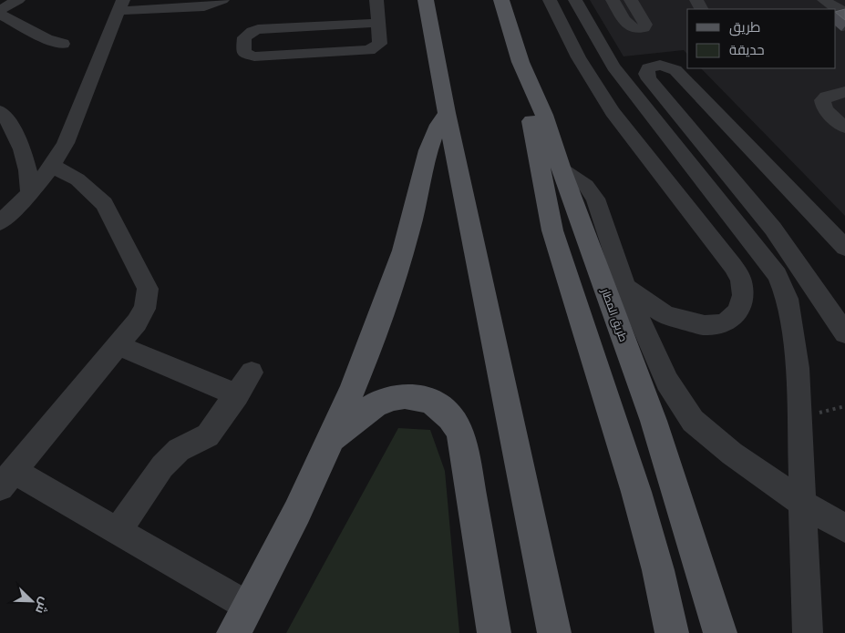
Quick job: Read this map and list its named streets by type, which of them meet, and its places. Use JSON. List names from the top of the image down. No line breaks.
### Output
{"streets":{"main road":["طريق المطار"]},"legend":["طريق","حديقة"],"north":"bottom right"}
